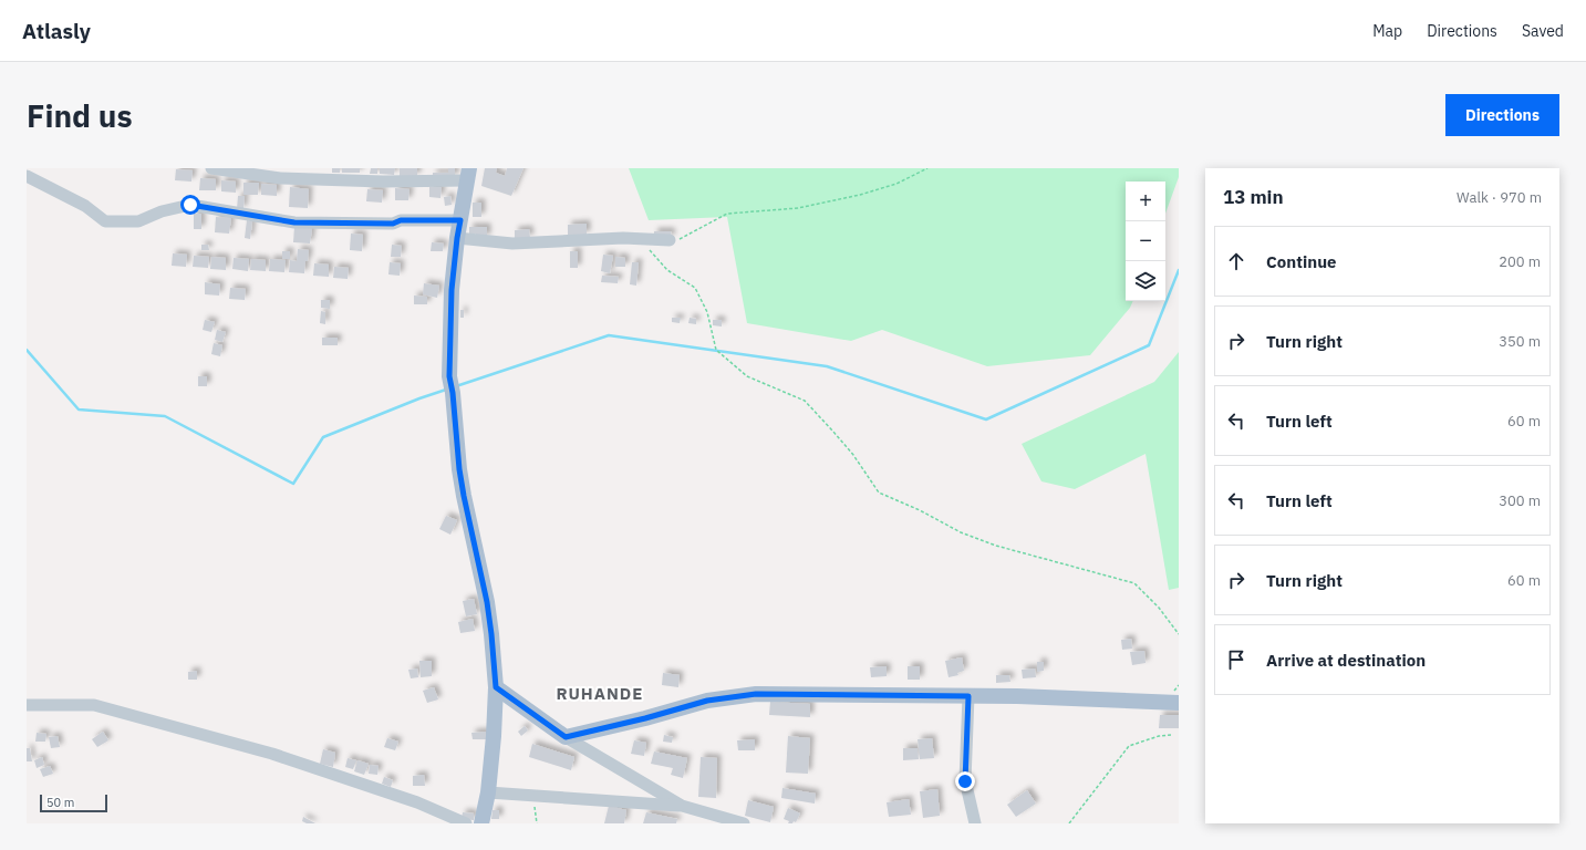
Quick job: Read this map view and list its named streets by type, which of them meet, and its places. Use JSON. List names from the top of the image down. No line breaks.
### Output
{"districts":["RUHANDE"],"scale_bar":"50 m","page":{"header":"Atlasly","nav":["Map","Directions","Saved"],"buttons":"Directions","title":"Find us","heading":["13 min","Walk · 970 m"],"map_buttons":["+","−"],"list":[["Continue","200 m"],["Turn right","350 m"],["Turn left","60 m"],["Turn left","300 m"],["Turn right","60 m"],"Arrive at destination"],"scale":"50 m"}}
